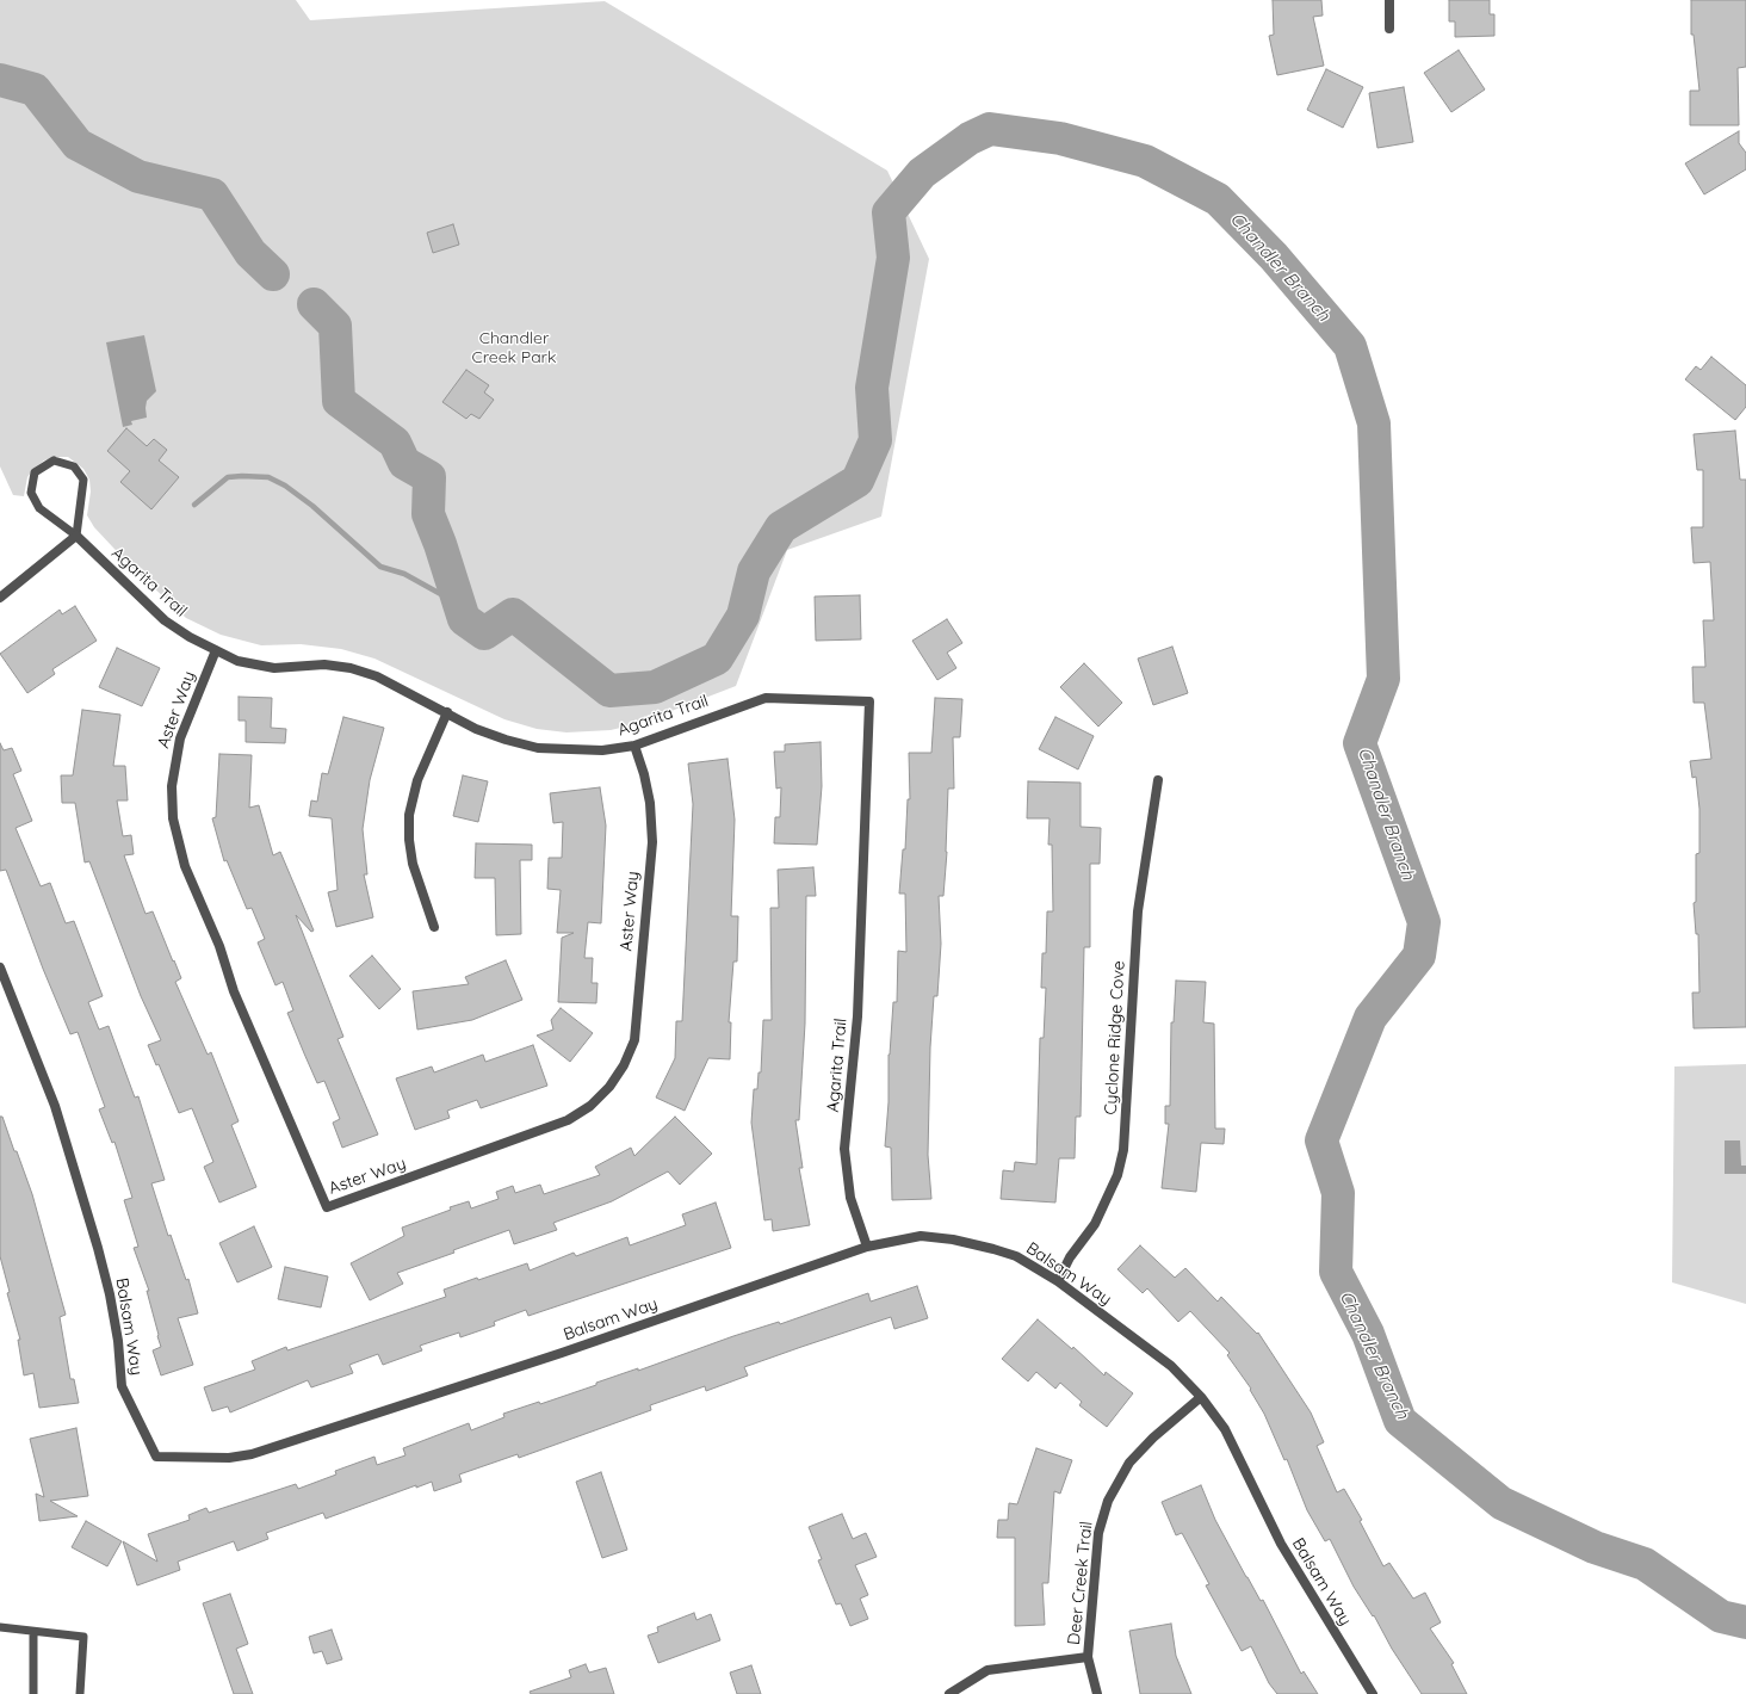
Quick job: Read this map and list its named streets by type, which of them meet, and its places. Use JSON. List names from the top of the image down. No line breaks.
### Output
{"streets":{"street":["Agarita Trail","Aster Way","Cyclone Ridge Cove","Balsam Way","Deer Creek Trail"]},"crossings":[["Agarita Trail","Aster Way"],["Agarita Trail","Balsam Way"],["Cyclone Ridge Cove","Balsam Way"],["Balsam Way","Deer Creek Trail"]],"water":["Chandler Branch"],"parks":["Chandler Creek Park"]}
